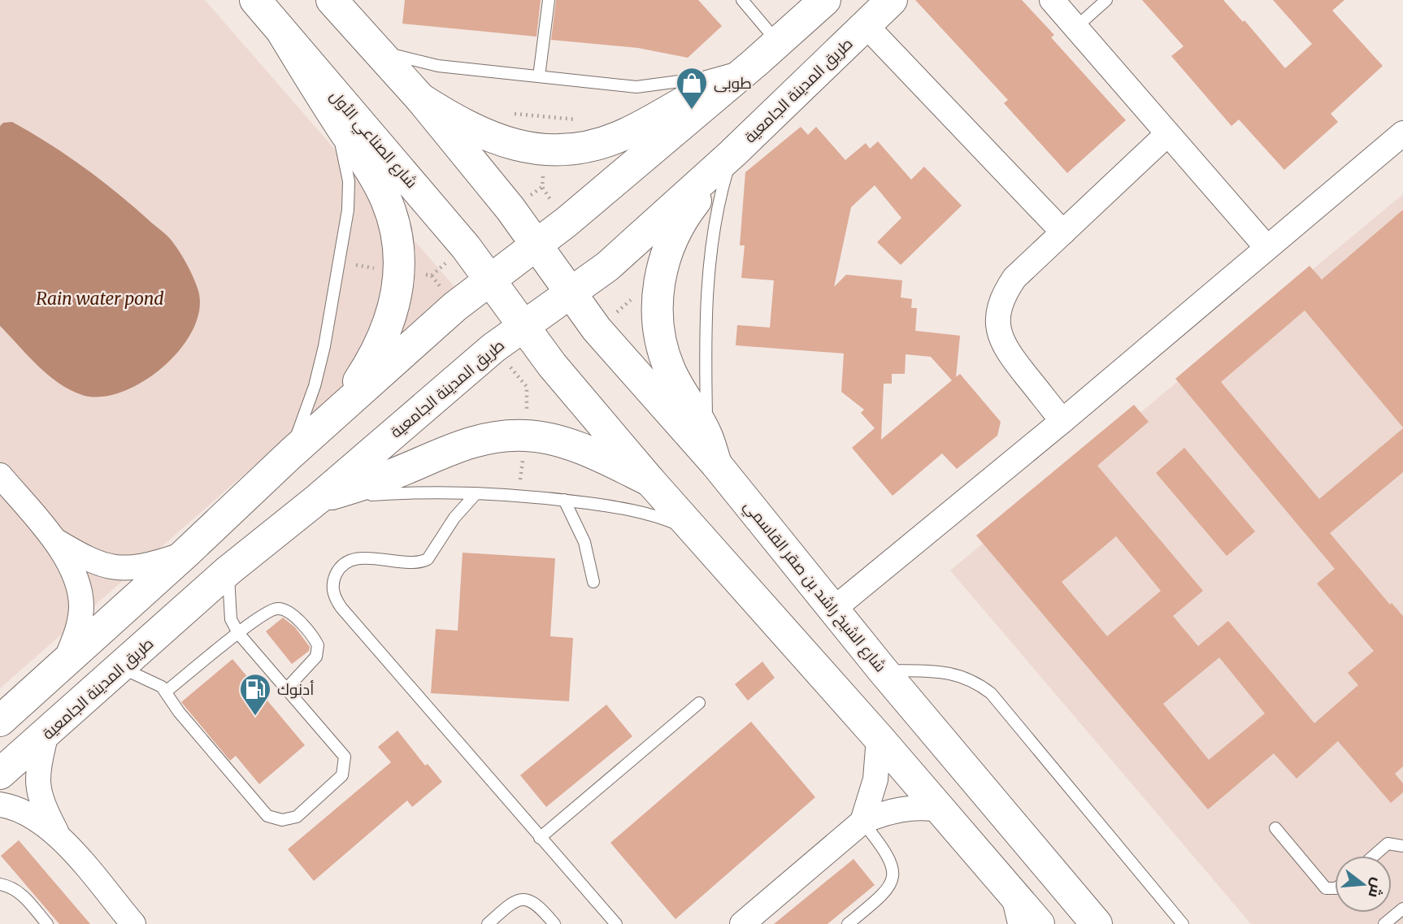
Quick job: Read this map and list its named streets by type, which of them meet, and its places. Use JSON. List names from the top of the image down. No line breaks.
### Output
{"streets":{"main road":["طريق المدينة الجامعية","شارع الصناعي الأول","شارع الشيخ راشد بن صقر القاسمي"]},"crossings":[["طريق المدينة الجامعية","شارع الشيخ راشد بن صقر القاسمي"]],"water":["Rain water pond"],"places":{"shop":["طوبى"],"fuel station":["أدنوك"]},"north":"right"}
